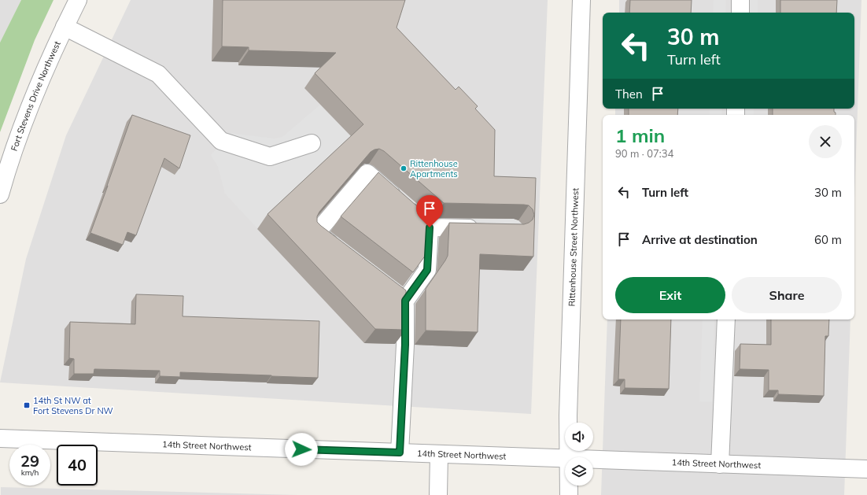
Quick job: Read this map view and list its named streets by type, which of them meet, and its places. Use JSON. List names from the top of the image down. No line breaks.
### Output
{"streets":{"street":["Fort Stevens Drive Northwest","Rittenhouse Street Northwest","14th Street Northwest"]},"places":{"other":["Rittenhouse Apartments"],"transit":["14th St NW at Fort Stevens Dr NW"]},"page":{"turn":["30 m","Turn left"],"then":"Then","heading":["1 min","90 m · 07:34"],"list":[{"name":"Turn left","value":"30 m"},{"name":"Arrive at destination","value":"60 m"}],"buttons":["Exit","Share"],"speed":"29 km/h","limit":"40"}}
